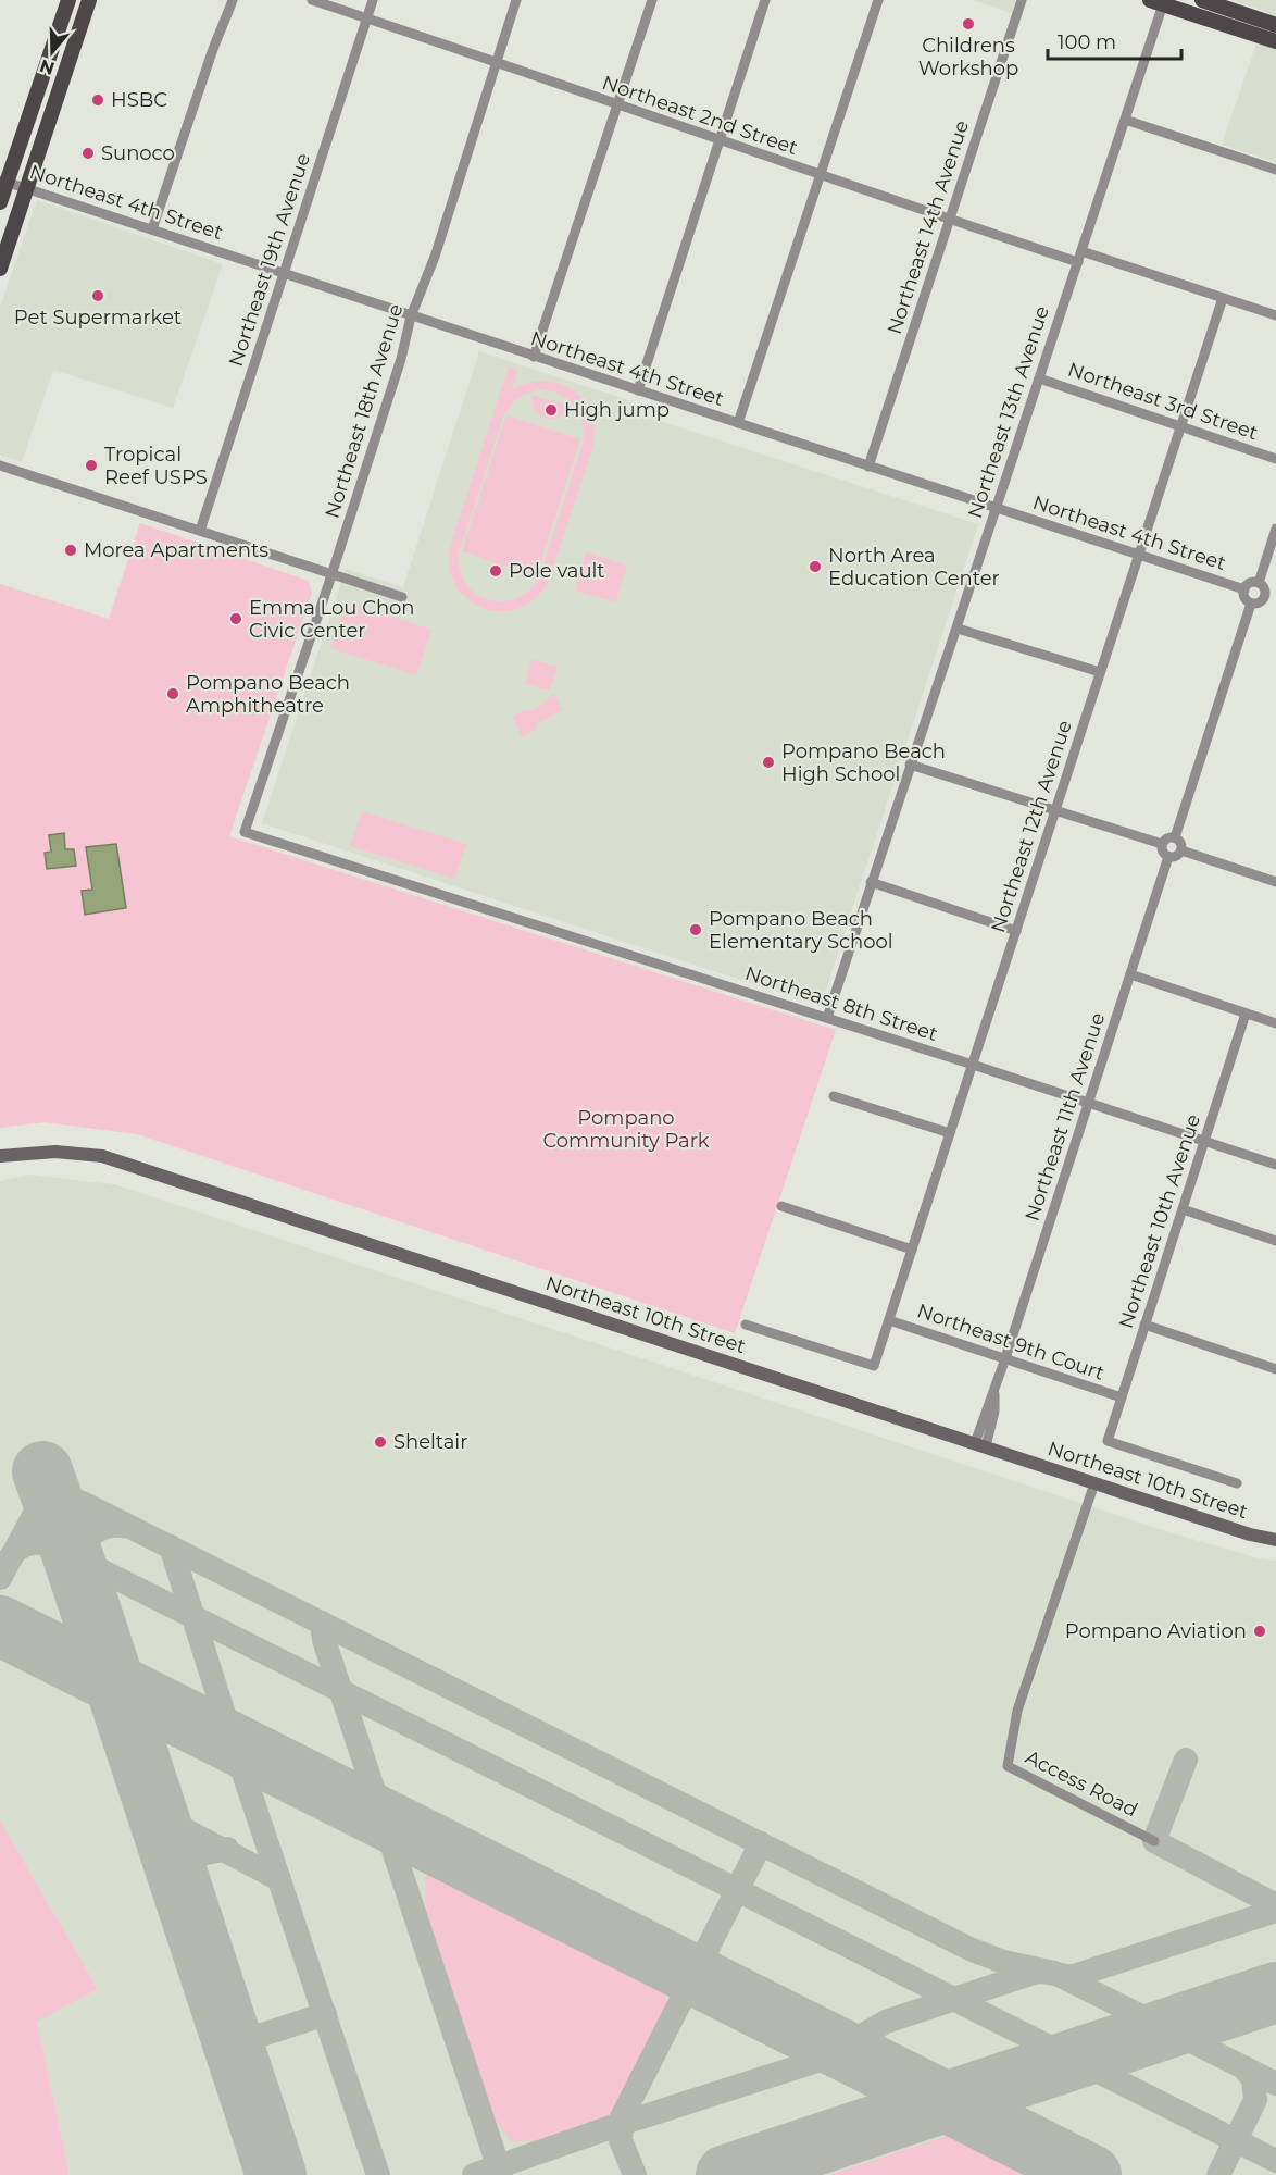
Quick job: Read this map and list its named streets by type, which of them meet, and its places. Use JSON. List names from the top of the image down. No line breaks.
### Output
{"streets":{"street":["Northeast 2nd Street","Northeast 4th Street","Northeast 14th Avenue","Northeast 19th Avenue","Northeast 3rd Street","Northeast 18th Avenue","Northeast 13th Avenue","Northeast 12th Avenue","Northeast 8th Street","Northeast 11th Avenue","Northeast 10th Avenue","Northeast 10th Street","Northeast 9th Court","Access Road"]},"crossings":[["Northeast 2nd Street","Northeast 14th Avenue"],["Northeast 2nd Street","Northeast 19th Avenue"],["Northeast 2nd Street","Northeast 18th Avenue"],["Northeast 2nd Street","Northeast 13th Avenue"],["Northeast 2nd Street","Northeast 12th Avenue"],["Northeast 4th Street","Northeast 14th Avenue"],["Northeast 4th Street","Northeast 19th Avenue"],["Northeast 4th Street","Northeast 18th Avenue"],["Northeast 4th Street","Northeast 13th Avenue"],["Northeast 4th Street","Northeast 12th Avenue"],["Northeast 3rd Street","Northeast 13th Avenue"],["Northeast 3rd Street","Northeast 12th Avenue"],["Northeast 18th Avenue","Northeast 8th Street"],["Northeast 13th Avenue","Northeast 8th Street"],["Northeast 12th Avenue","Northeast 8th Street"],["Northeast 12th Avenue","Northeast 9th Court"],["Northeast 8th Street","Northeast 11th Avenue"],["Northeast 8th Street","Northeast 10th Avenue"],["Northeast 11th Avenue","Northeast 10th Street"],["Northeast 11th Avenue","Northeast 9th Court"],["Northeast 10th Avenue","Northeast 9th Court"],["Northeast 10th Street","Access Road"]],"parks":["Pompano Community Park"],"places":["Childrens Workshop","HSBC","Sunoco","Pet Supermarket","High jump","Tropical Reef USPS","Morea Apartments","North Area Education Center","Pole vault","Emma Lou Chon Civic Center","Pompano Beach Amphitheatre","Pompano Beach High School","Pompano Beach Elementary School","Sheltair","Pompano Aviation"],"scale_bar":"100 m","north":"bottom"}
